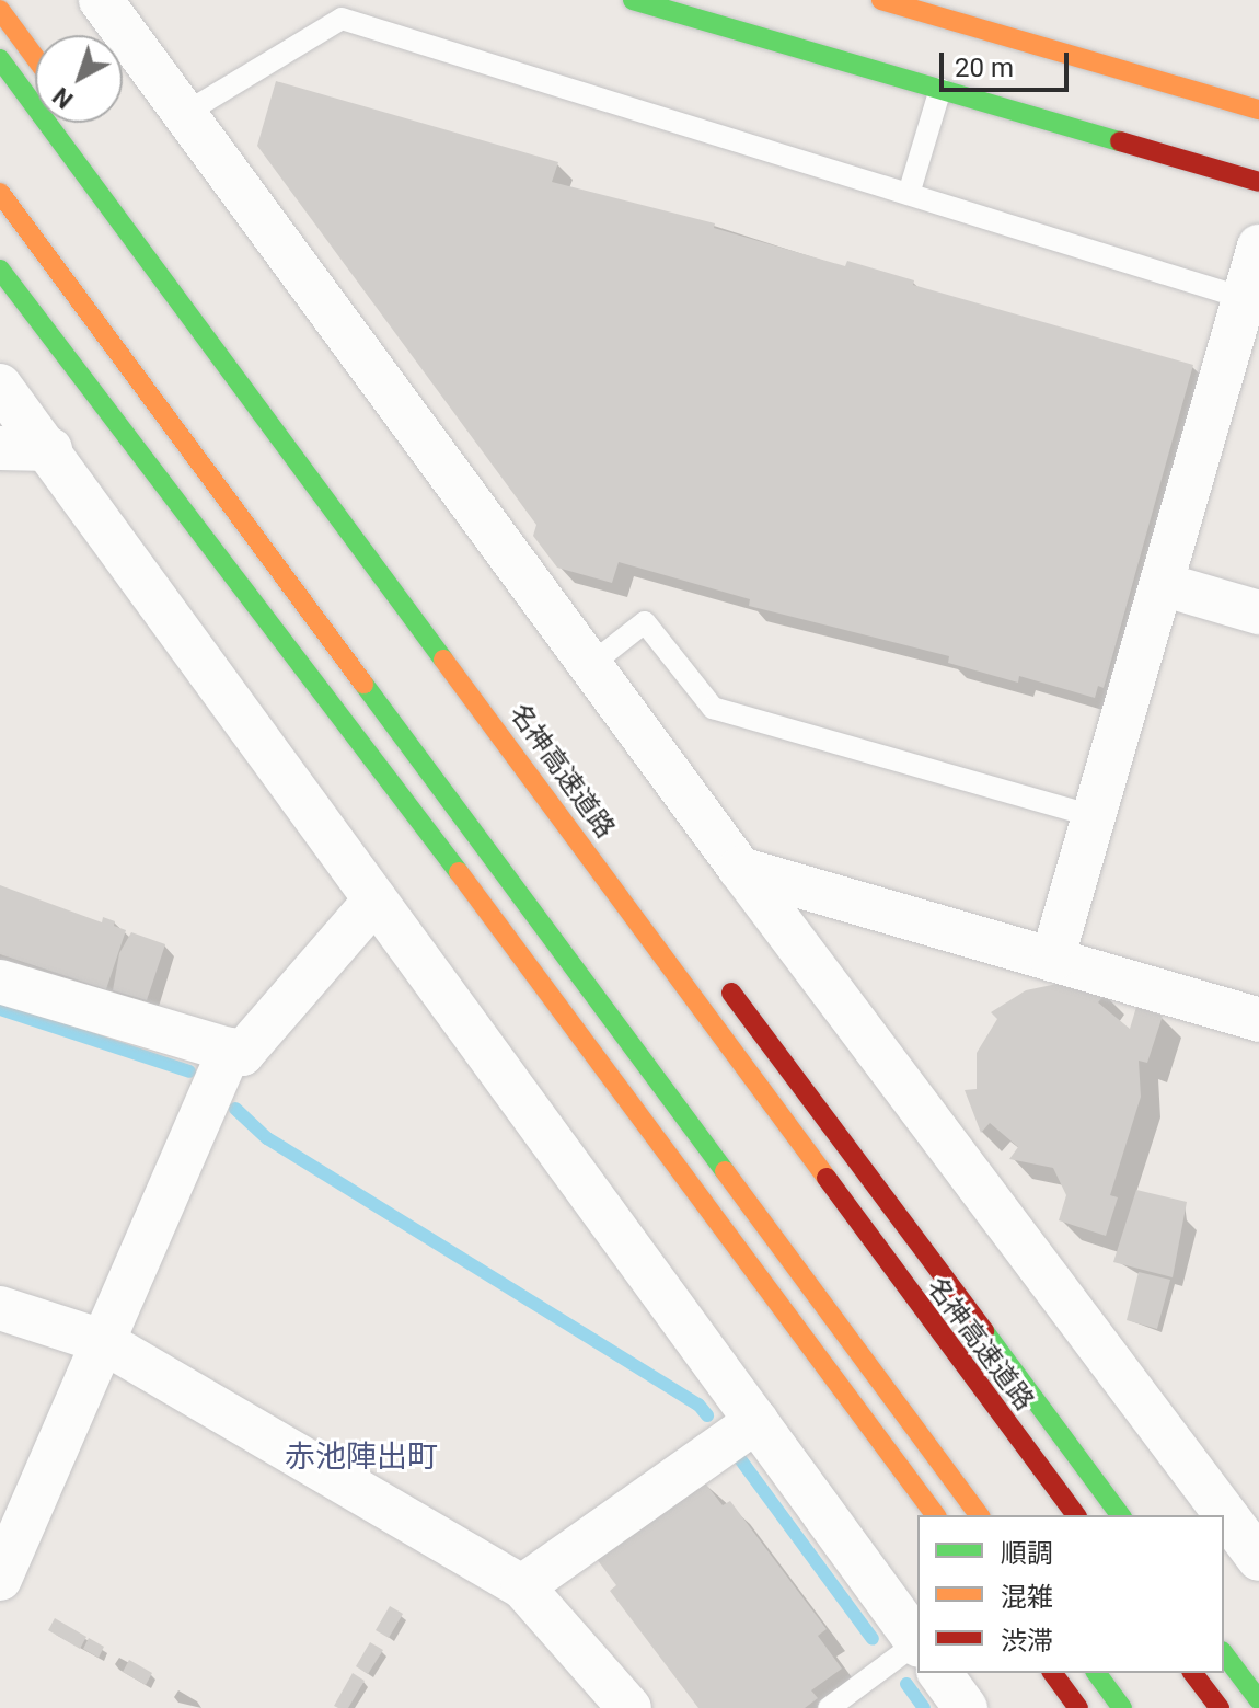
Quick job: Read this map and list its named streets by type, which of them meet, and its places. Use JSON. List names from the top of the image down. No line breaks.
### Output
{"streets":{"main road":["名神高速道路"]},"districts":["赤池陣出町"],"legend":["順調","混雑","渋滞"],"scale_bar":"20 m","north":"bottom left"}
